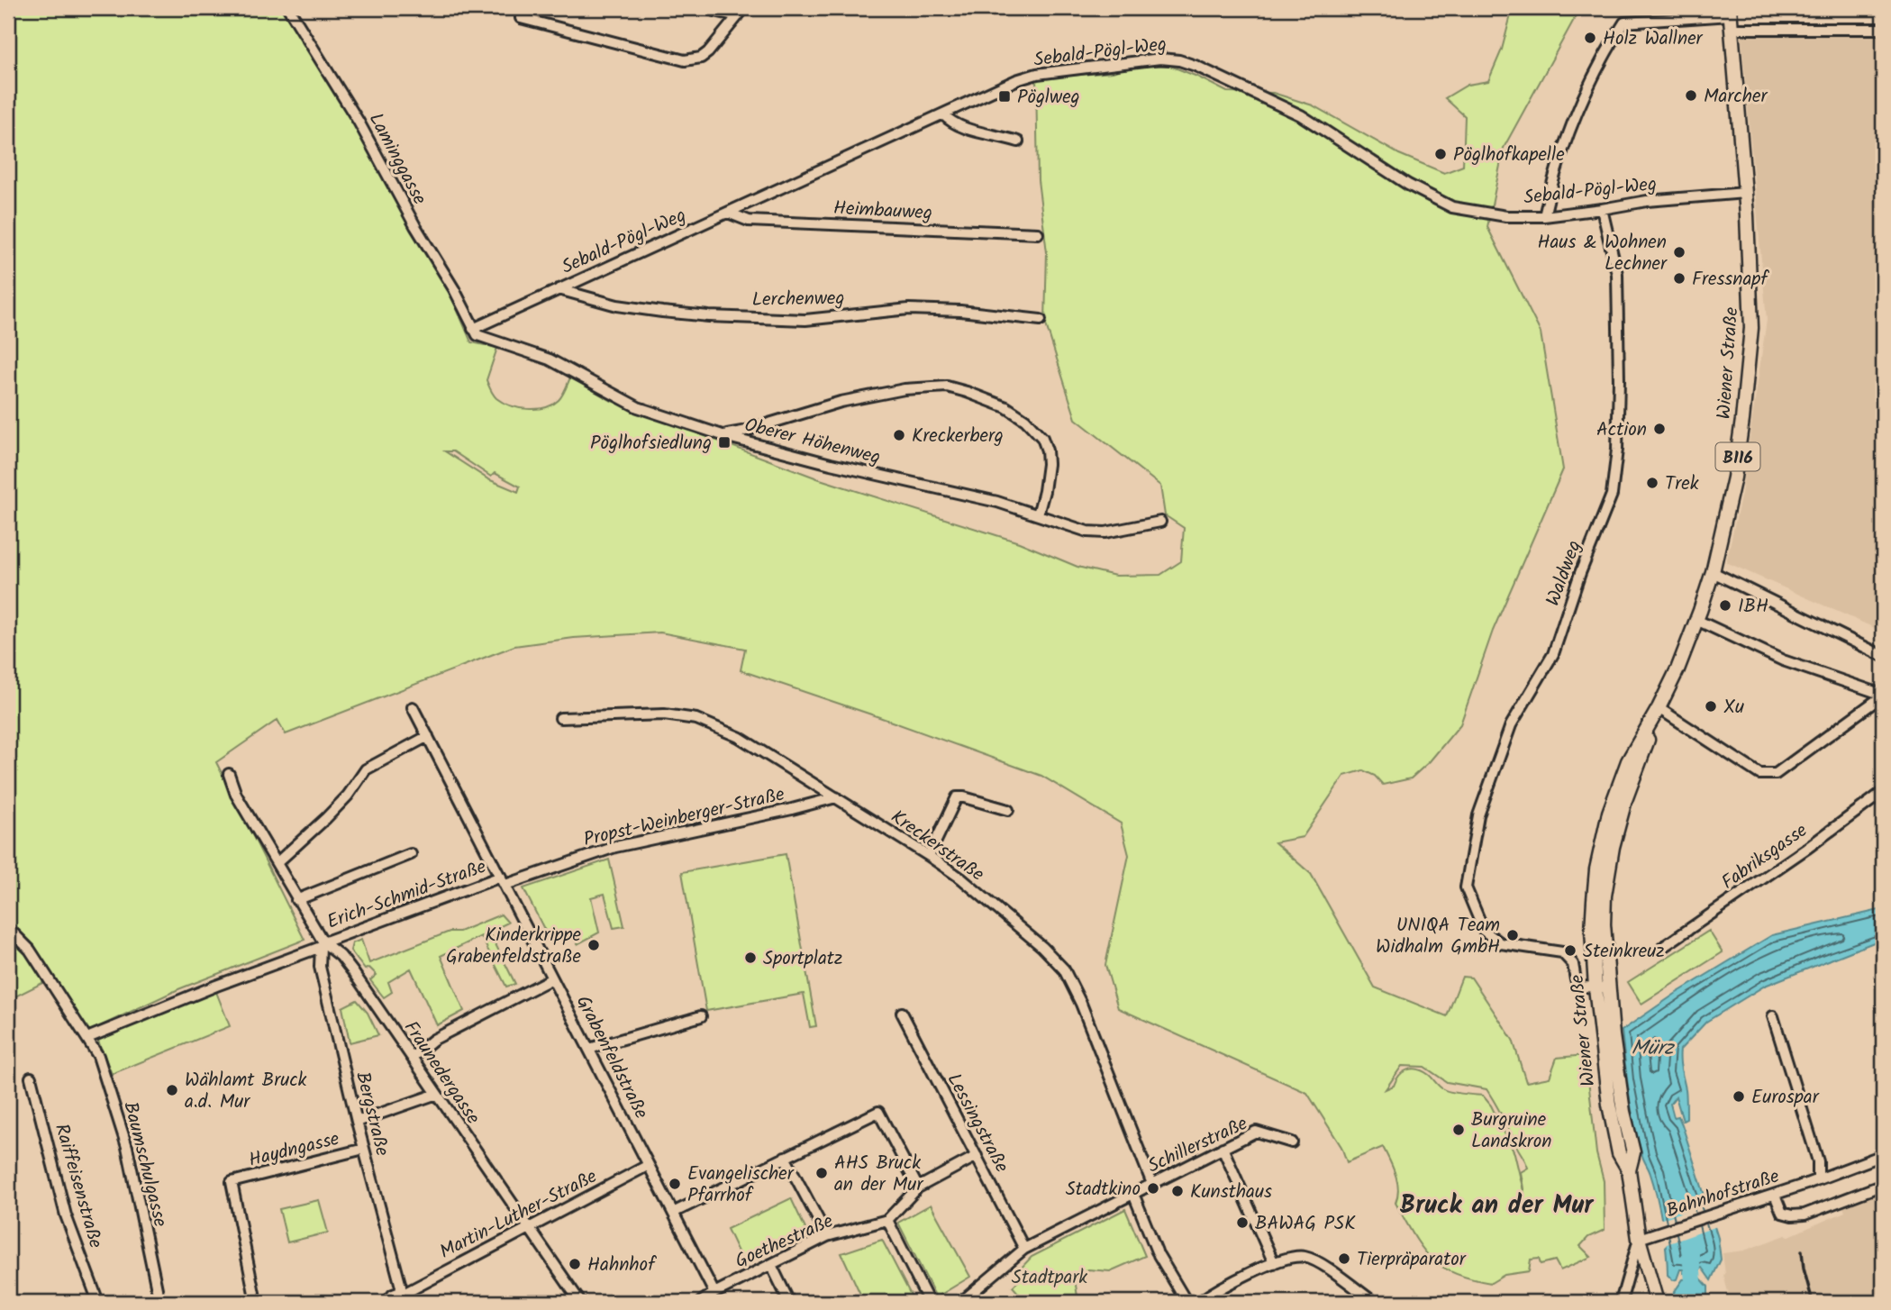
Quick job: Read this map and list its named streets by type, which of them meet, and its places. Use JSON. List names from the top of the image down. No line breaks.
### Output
{"streets":{"main road":["Wiener Straße","B116"],"street":["Sebald-Pögl-Weg","Laminggasse","Heimbauweg","Lerchenweg","Oberer Höhenweg","Waldweg","Propst-Weinberger-Straße","Kreckerstraße","Fabriksgasse","Erich-Schmid-Straße","Grabenfeldstraße","Fraunedergasse","Bergstraße","Lessingstraße","Schillerstraße","Haydngasse","Baumschulgasse","Raiffeisenstraße","Bahnhofstraße","Martin-Luther-Straße","Goethestraße"]},"crossings":[["Sebald-Pögl-Weg","Laminggasse"],["Sebald-Pögl-Weg","Heimbauweg"],["Sebald-Pögl-Weg","Lerchenweg"],["Sebald-Pögl-Weg","Wiener Straße"],["Sebald-Pögl-Weg","Oberer Höhenweg"],["Sebald-Pögl-Weg","Waldweg"],["Laminggasse","Oberer Höhenweg"],["Wiener Straße","Waldweg"],["Wiener Straße","Bahnhofstraße"],["Propst-Weinberger-Straße","Kreckerstraße"],["Propst-Weinberger-Straße","Erich-Schmid-Straße"],["Propst-Weinberger-Straße","Grabenfeldstraße"],["Kreckerstraße","Schillerstraße"],["Erich-Schmid-Straße","Grabenfeldstraße"],["Erich-Schmid-Straße","Fraunedergasse"],["Erich-Schmid-Straße","Bergstraße"],["Grabenfeldstraße","Martin-Luther-Straße"],["Grabenfeldstraße","Goethestraße"],["Fraunedergasse","Bergstraße"],["Fraunedergasse","Martin-Luther-Straße"],["Bergstraße","Haydngasse"],["Bergstraße","Martin-Luther-Straße"],["Lessingstraße","Schillerstraße"]],"districts":["Bruck an der Mur"],"water":["Mürz"],"parks":["Stadtpark"],"places":{"other":["Holz Wallner","Marcher","Pöglhofkapelle","Haus & Wohnen Lechner","Fressnapf","Action","Kreckerberg","Trek","IBH","Xu","UNIQA Team Widhalm GmbH","Kinderkrippe Grabenfeldstraße","Steinkreuz","Sportplatz","Wählamt Bruck a.d. Mur","Eurospar","Burgruine Landskron","AHS Bruck an der Mur","Evangelischer Pfarrhof","Stadtkino","Kunsthaus","BAWAG PSK","Tierpräparator","Hahnhof"],"transit":["Pöglweg","Pöglhofsiedlung"]}}
